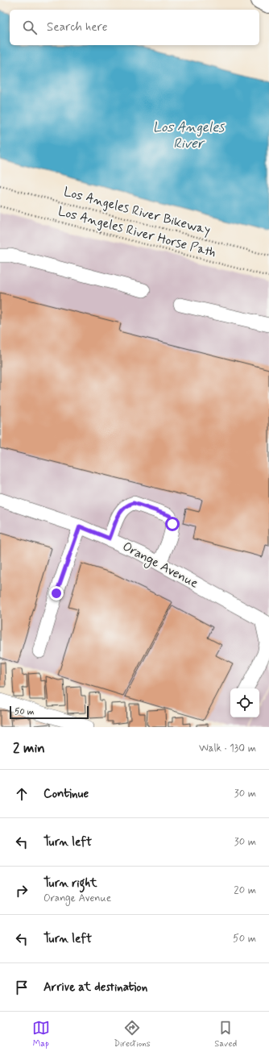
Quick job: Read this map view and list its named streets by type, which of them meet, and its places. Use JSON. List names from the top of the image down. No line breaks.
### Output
{"streets":{"street":["Orange Avenue"],"path":["Los Angeles River Bikeway","Los Angeles River Horse Path"]},"water":["Los Angeles River"],"scale_bar":"50 m","page":{"search":"Search here","scale":"50 m","heading":["2 min","Walk · 130 m"],"list":[["Continue","30 m"],["Turn left","30 m"],["Turn right","Orange Avenue","20 m"],["Turn left","50 m"],"Arrive at destination"],"nav":["Map","Directions","Saved"]}}
